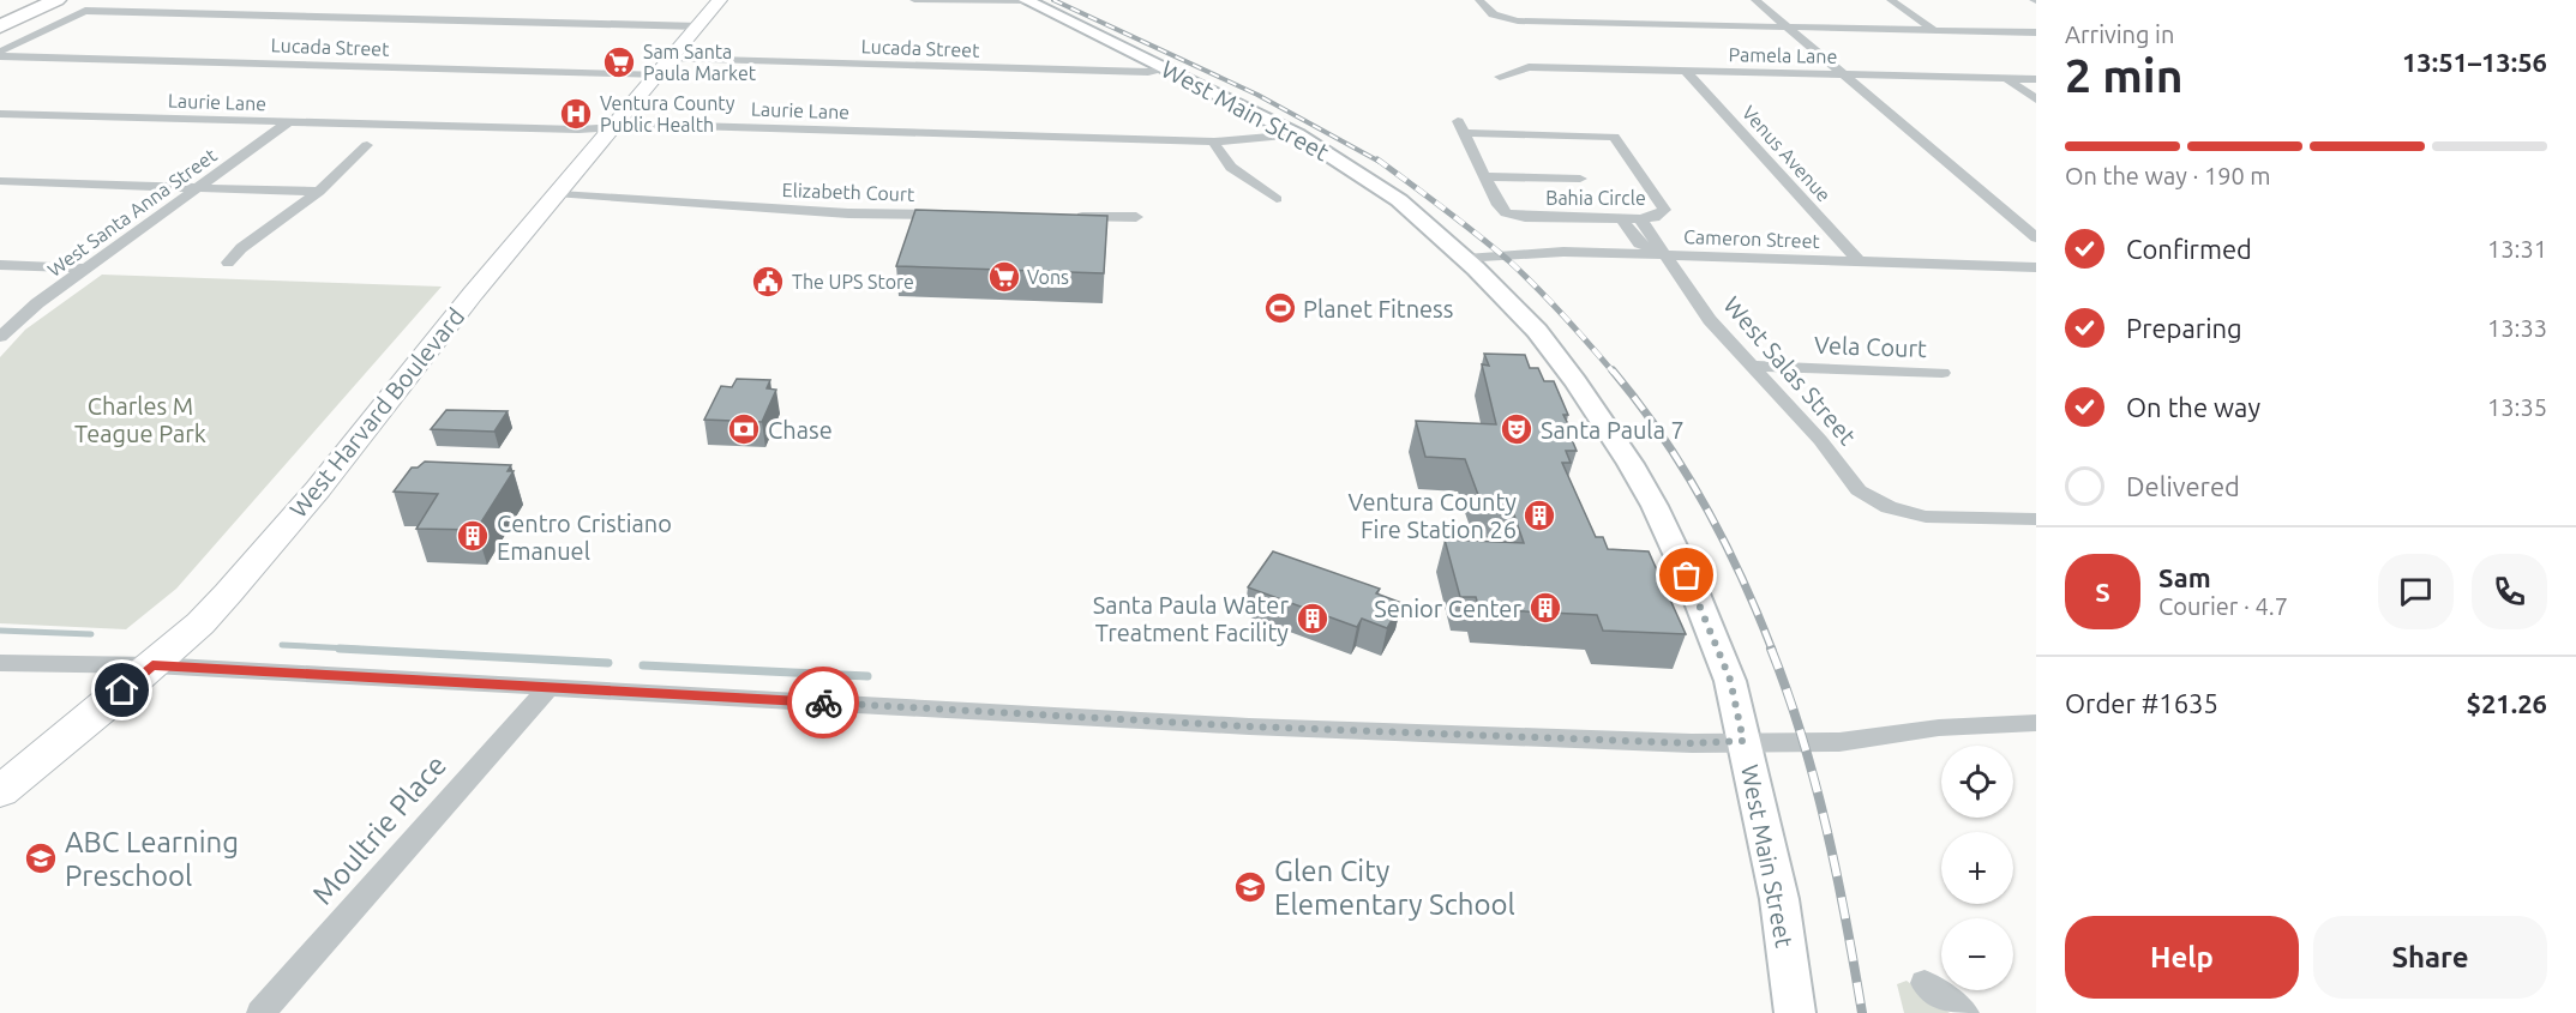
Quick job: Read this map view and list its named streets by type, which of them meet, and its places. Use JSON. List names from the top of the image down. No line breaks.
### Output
{"streets":{"main road":["West Harvard Boulevard"],"street":["Lucada Street","Pamela Lane","Laurie Lane","West Main Street","Venus Avenue","Elizabeth Court","Bahia Circle","West Santa Anna Street","Cameron Street","Vela Court","West Salas Street","Moultrie Place"]},"crossings":[["Lucada Street","West Main Street"],["Lucada Street","West Harvard Boulevard"],["Pamela Lane","Venus Avenue"],["Laurie Lane","West Main Street"],["Laurie Lane","West Santa Anna Street"],["Laurie Lane","West Harvard Boulevard"],["West Main Street","Cameron Street"],["Venus Avenue","Cameron Street"],["Elizabeth Court","West Harvard Boulevard"],["Bahia Circle","West Salas Street"],["Cameron Street","West Salas Street"],["Vela Court","West Salas Street"]],"parks":["Charles M Teague Park"],"places":{"supermarket":["Sam Santa Paula Market","Vons"],"hospital":["Ventura County Public Health"],"public building":["The UPS Store"],"sports":["Planet Fitness"],"bank":["Chase"],"theatre":["Santa Paula 7"],"building":["Ventura County Fire Station 26","Centro Cristiano Emanuel","Senior Center","Santa Paula Water Treatment Facility"],"school or university":["ABC Learning Preschool","Glen City Elementary School"]},"page":{"heading":["2 min","Arriving in","13:51–13:56"],"panel":["Sam","Courier · 4.7","Order #1635","$21.26"],"bar":"On the way · 190 m","list":[["Confirmed","13:31"],["Preparing","13:33"],["On the way","13:35"],"Delivered"],"round":"S","map_buttons":["+","−"],"buttons":["Help","Share"]}}
